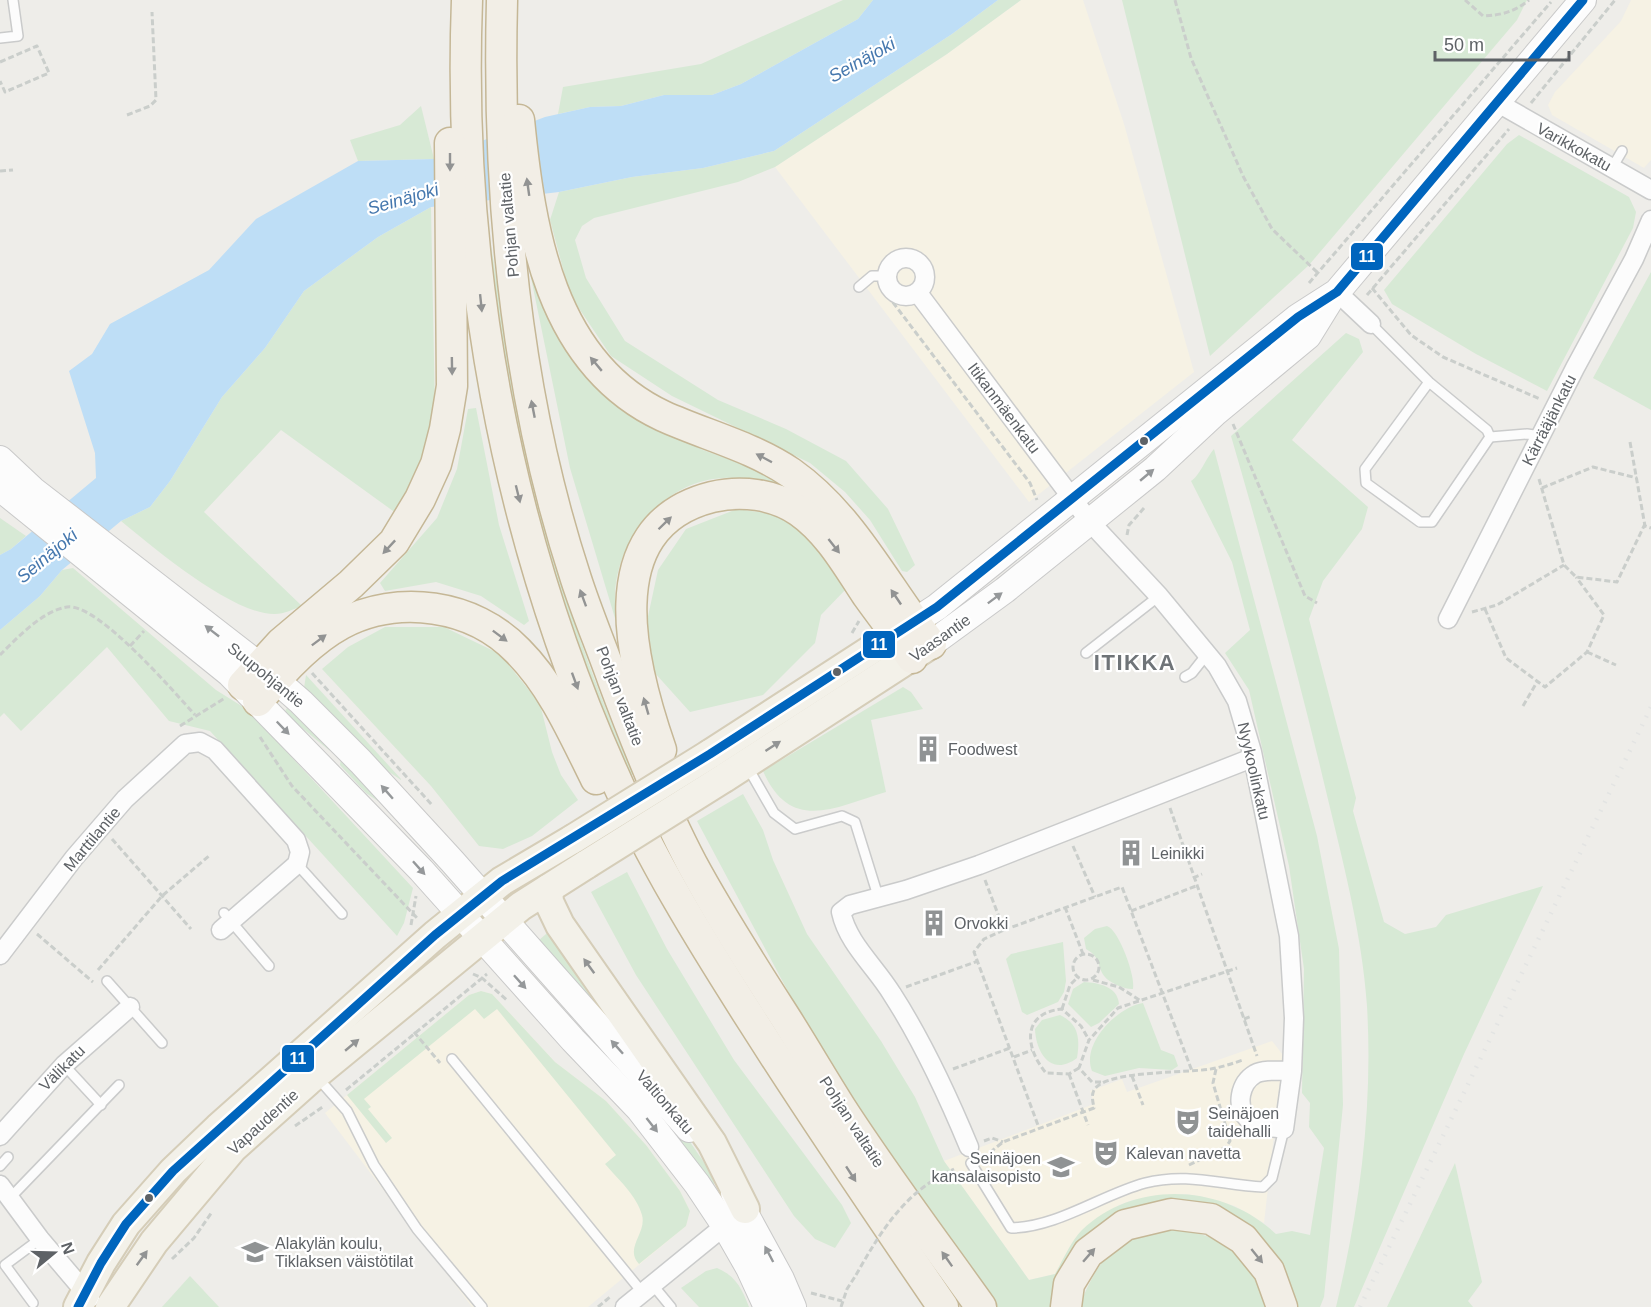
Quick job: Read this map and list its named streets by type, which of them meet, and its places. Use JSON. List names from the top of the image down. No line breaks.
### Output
{"streets":{"highway":["Pohjan valtatie"],"main road":["Vaasantie","Suupohjantie","Valtionkatu","Vapaudentie"],"street":["Varikkokatu","Itikanmäenkatu","Kärrääjänkatu","Nyykoolinkatu","Marttilantie","Välikatu"]},"crossings":[["Varikkokatu","Vaasantie"],["Itikanmäenkatu","Vaasantie"],["Itikanmäenkatu","Nyykoolinkatu"],["Vaasantie","Suupohjantie"],["Vaasantie","Nyykoolinkatu"],["Vaasantie","Valtionkatu"],["Vaasantie","Vapaudentie"],["Suupohjantie","Valtionkatu"],["Suupohjantie","Vapaudentie"],["Valtionkatu","Vapaudentie"]],"districts":["ITIKKA"],"water":["Seinäjoki"],"places":{"building":["Foodwest","Leinikki","Orvokki"],"theatre":["Seinäjoen taidehalli","Kalevan navetta"],"school or university":["Seinäjoen kansalaisopisto","Alakylän koulu, Tiklaksen väistötilat"]},"lines":["transit line 11"],"scale_bar":"50 m","north":"right"}
